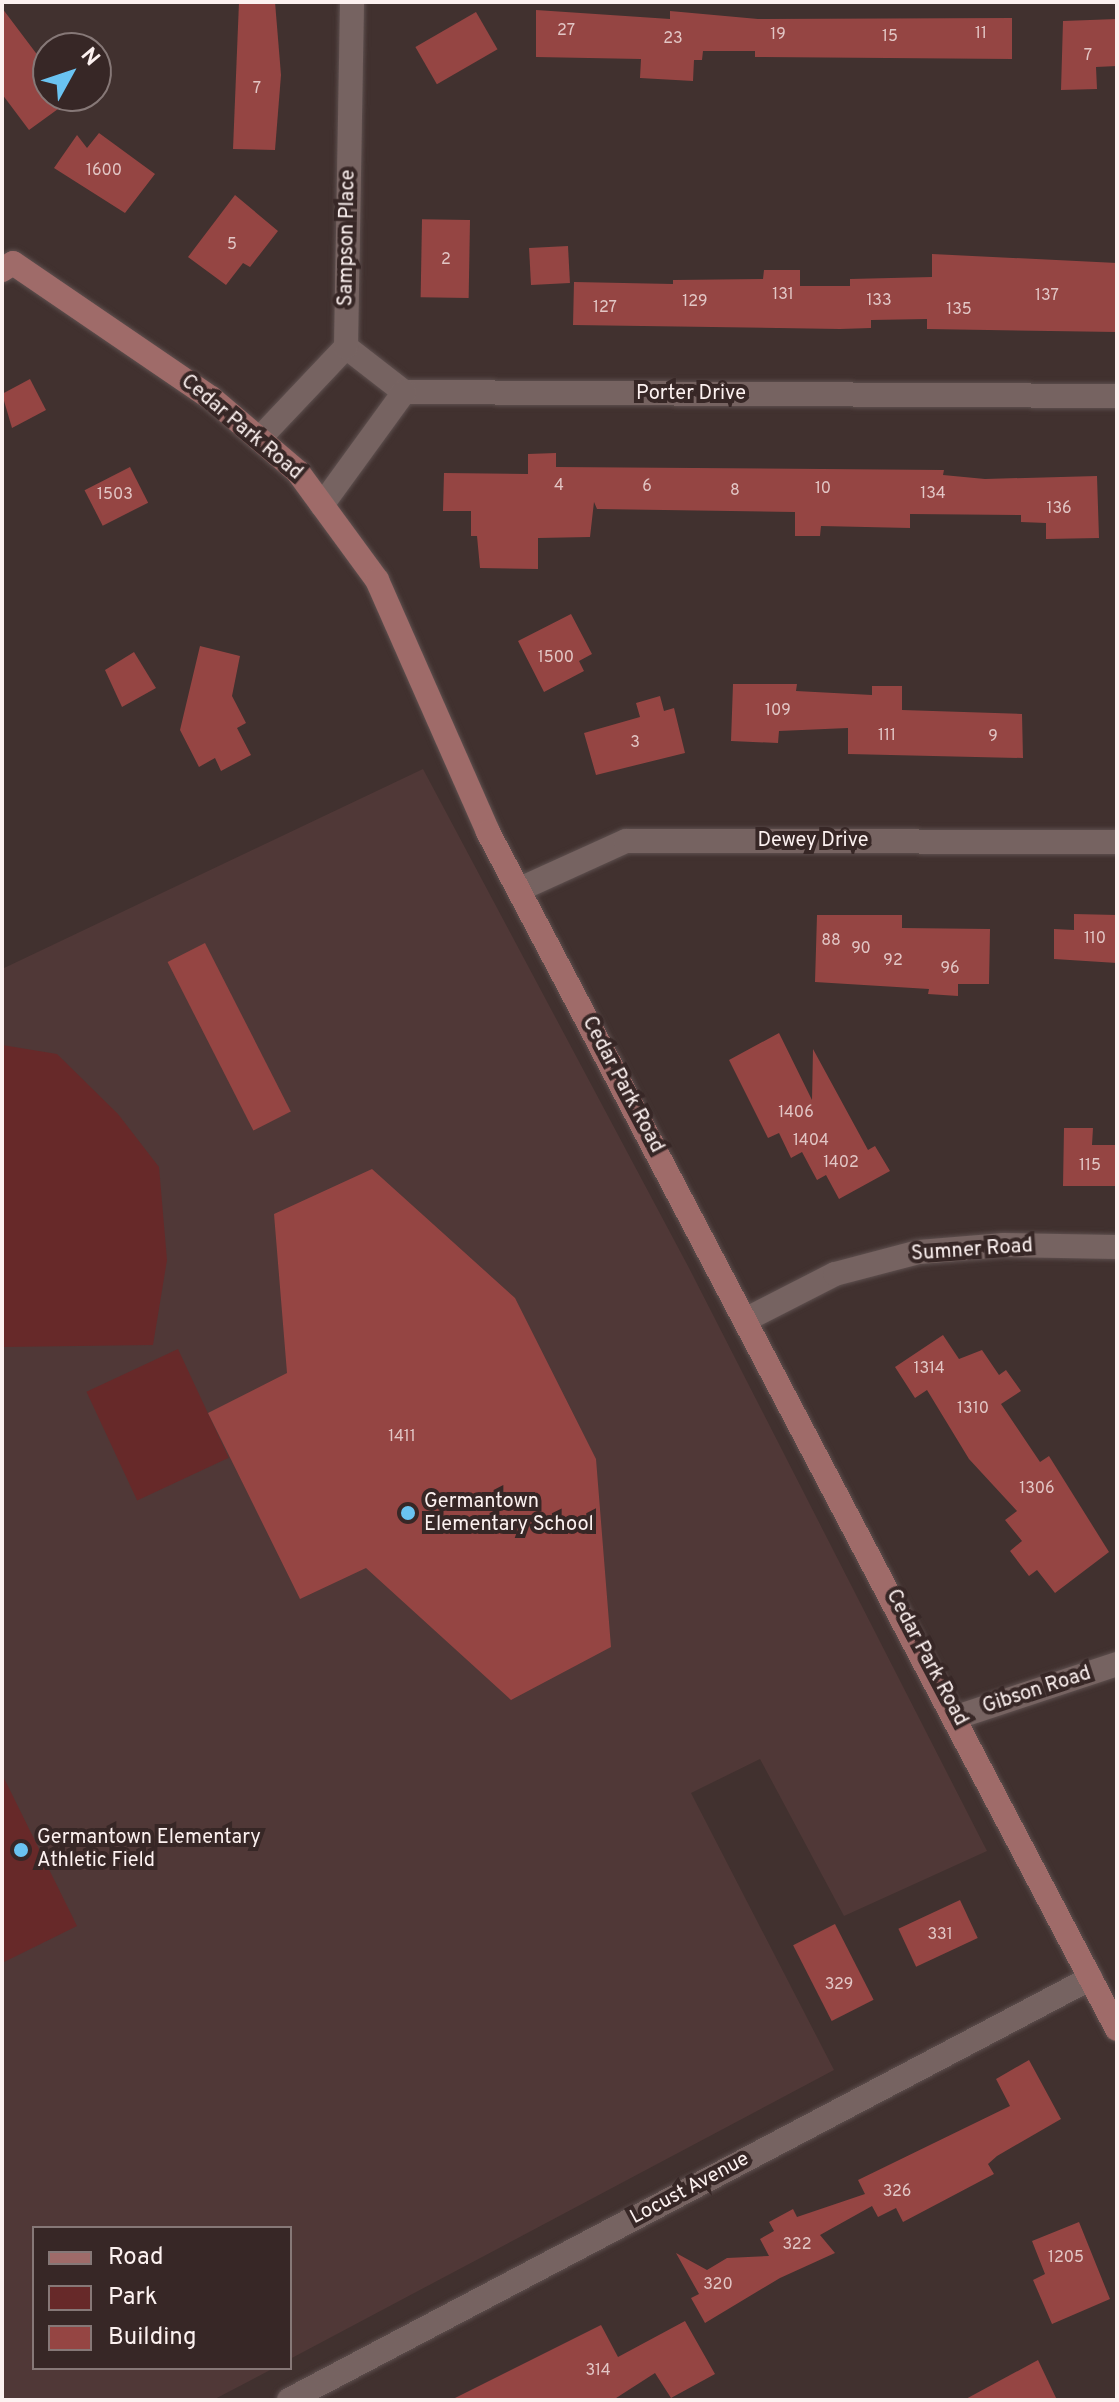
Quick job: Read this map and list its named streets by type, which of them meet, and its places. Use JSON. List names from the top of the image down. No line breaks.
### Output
{"streets":{"street":["Sampson Place","Porter Drive","Cedar Park Road","Dewey Drive","Sumner Road","Gibson Road","Locust Avenue"]},"crossings":[["Cedar Park Road","Dewey Drive"],["Cedar Park Road","Sumner Road"],["Cedar Park Road","Gibson Road"],["Cedar Park Road","Locust Avenue"]],"places":["Germantown Elementary School","Germantown Elementary Athletic Field"],"house_numbers":["27","11","19","15","23","7","7","1600","5","2","131","137","133","129","127","135","4","6","10","8","134","1503","136","1500","109","111","9","3","110","88","90","92","96","1406","1404","1402","115","1314","1310","1411","1306","331","329","326","322","1205","320","314"],"legend":["Road","Park","Building"],"north":"top right"}
